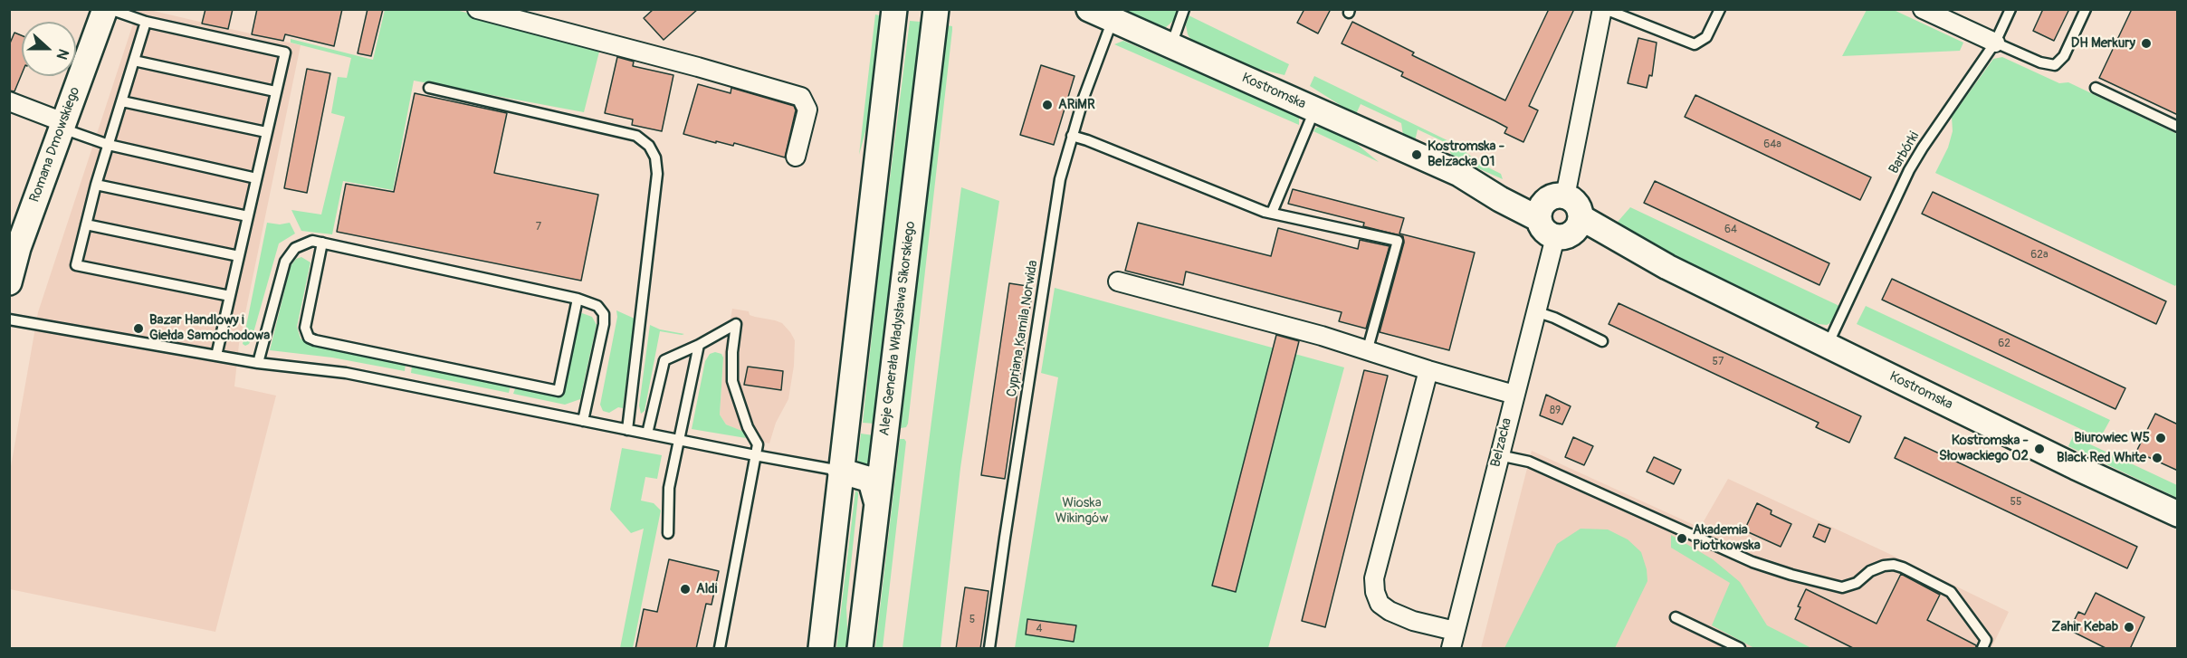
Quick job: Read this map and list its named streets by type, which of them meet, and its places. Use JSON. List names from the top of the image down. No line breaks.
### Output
{"streets":{"street":["Kostromska","Romana Dmowskiego","Aleje Generała Władysława Sikorskiego","Belzacka"],"lane":["Barbórki","Cypriana Kamila Norwida"]},"crossings":[["Kostromska","Barbórki"],["Kostromska","Cypriana Kamila Norwida"],["Kostromska","Belzacka"]],"parks":["Wioska Wikingów"],"places":["DH Merkury","ARiMR","Kostromska - Belzacka 01","Bazar Handlowy i Giełda Samochodowa","Biurowiec W5","Kostromska - Słowackiego 02","Black Red White","Akademia Piotrkowska","Aldi","Zahir Kebab"],"house_numbers":["64a","7","64","62a","62","57","89","55","5","4"],"north":"right"}
